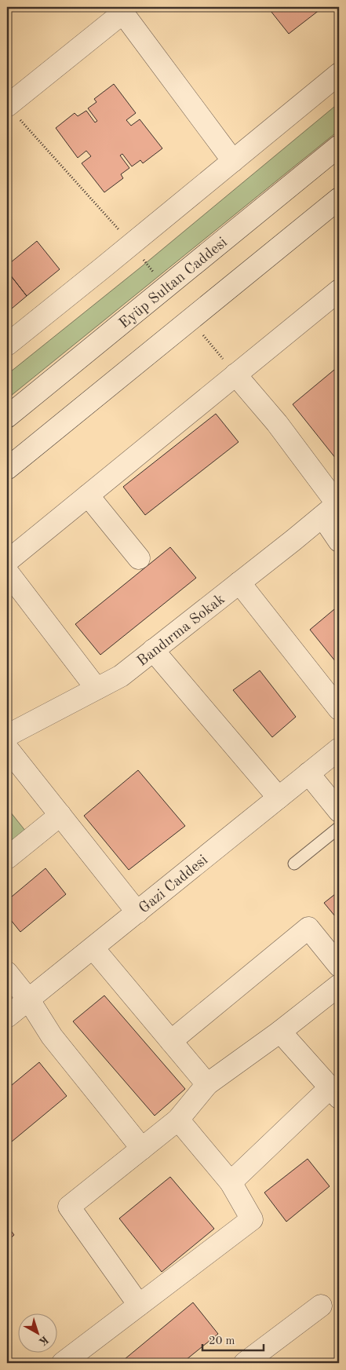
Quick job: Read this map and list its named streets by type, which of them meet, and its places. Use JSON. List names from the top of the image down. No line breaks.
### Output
{"streets":{"street":["Eyüp Sultan Caddesi","Bandırma Sokak","Gazi Caddesi"]},"scale_bar":"20 m","north":"bottom right"}
